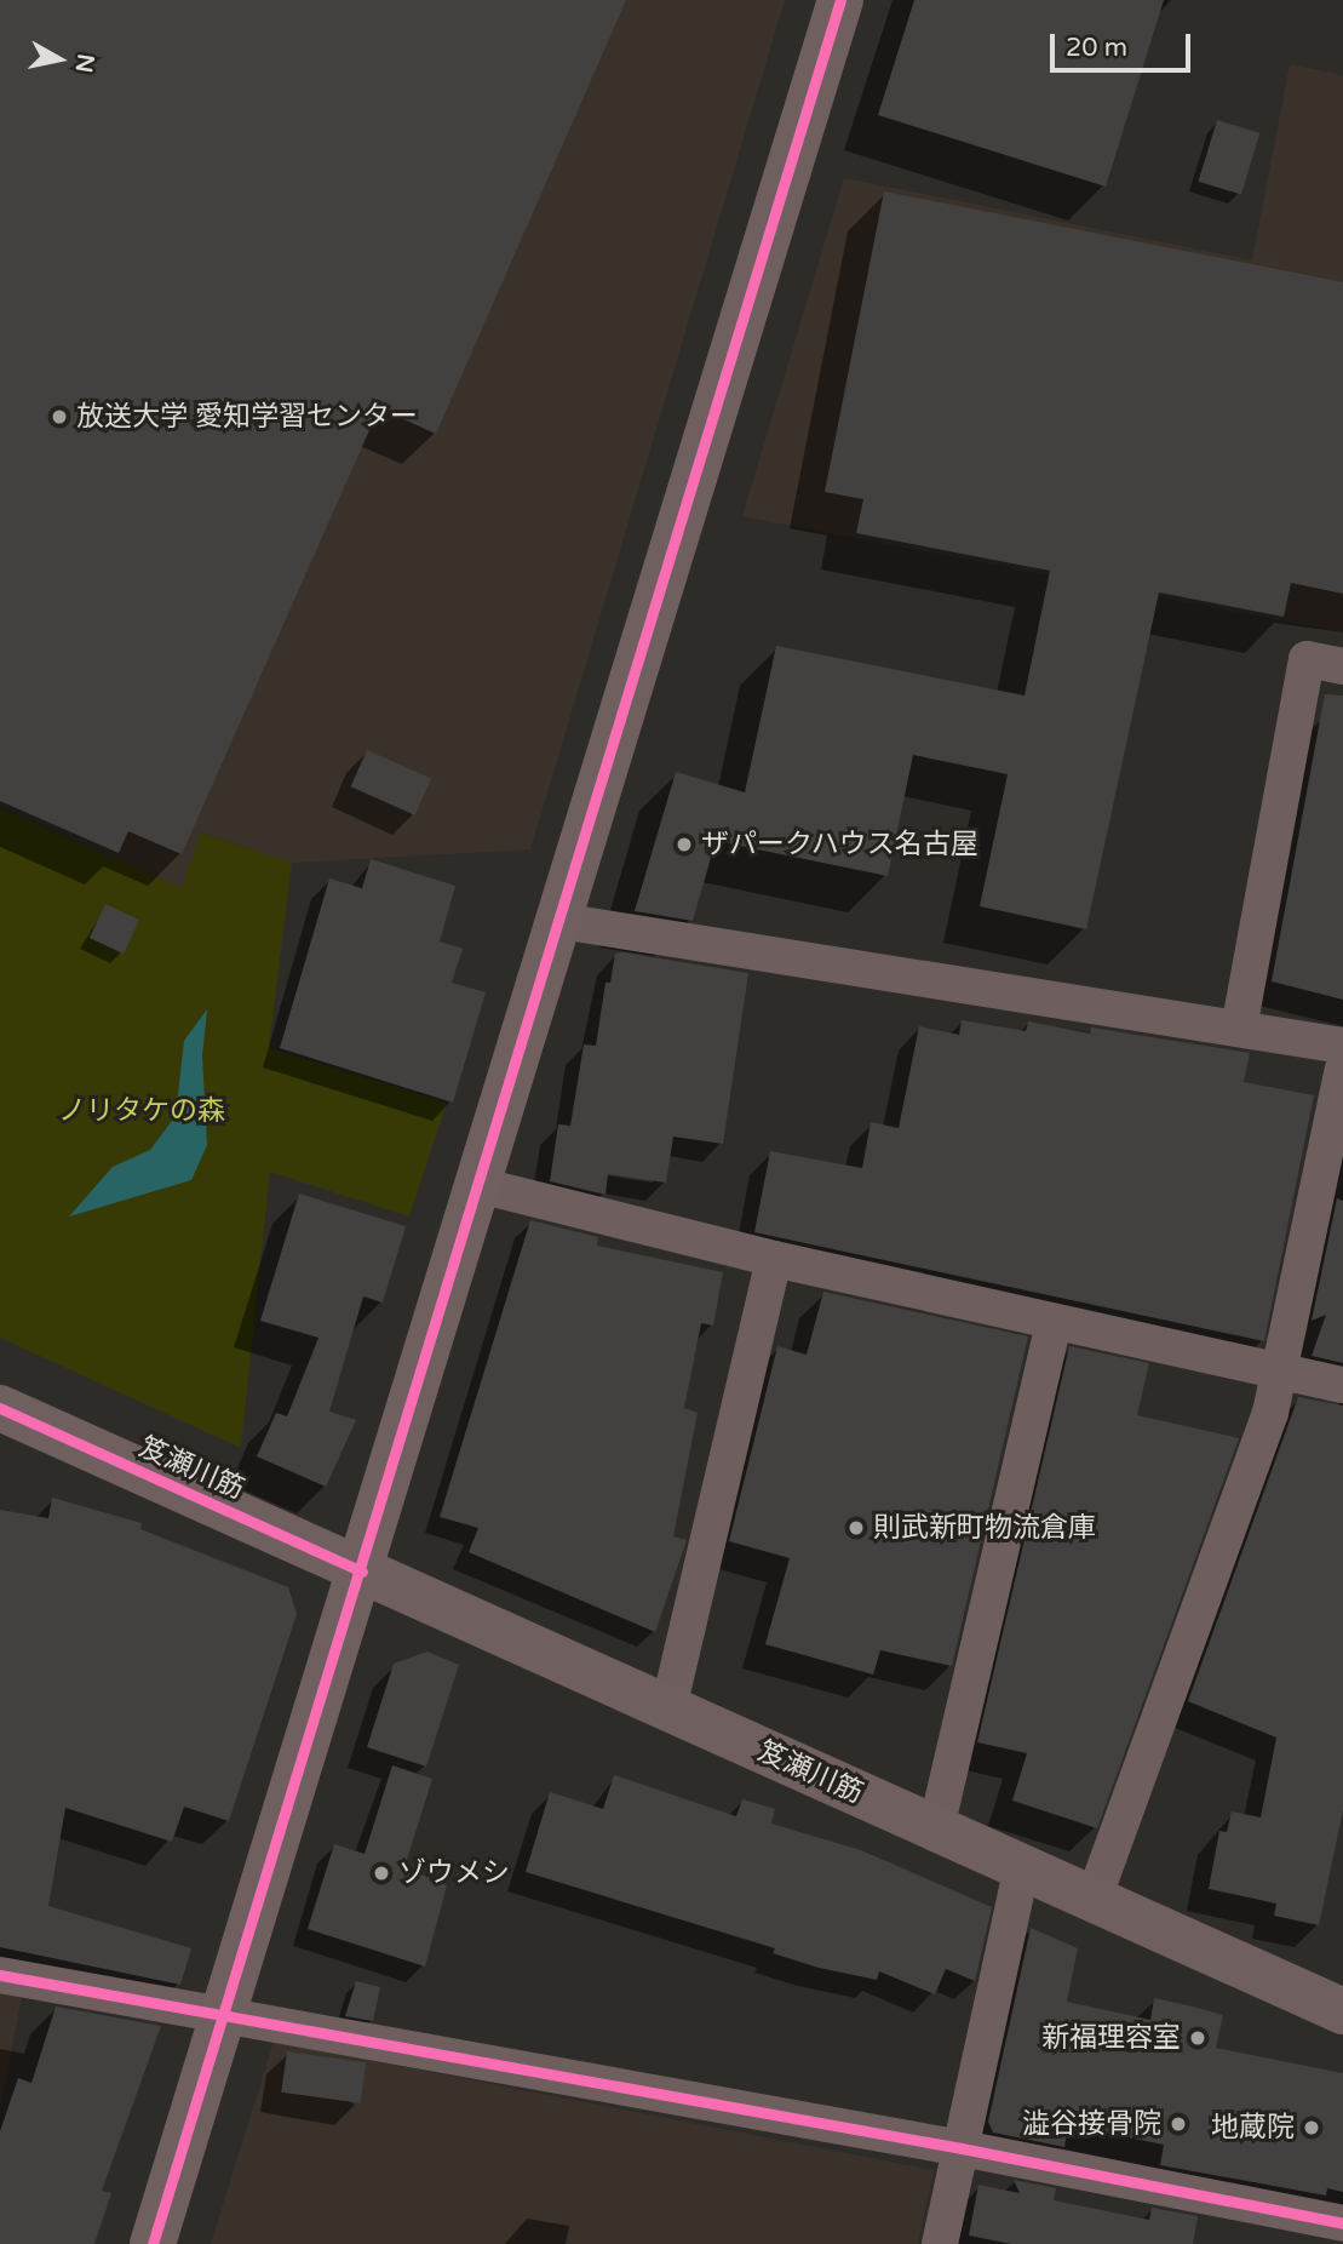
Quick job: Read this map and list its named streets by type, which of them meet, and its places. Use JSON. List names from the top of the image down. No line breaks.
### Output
{"streets":{"street":["笈瀬川筋"]},"parks":["ノリタケの森"],"places":["放送大学 愛知学習センター","ザパークハウス名古屋","則武新町物流倉庫","ゾウメシ","新福理容室","澁谷接骨院","地蔵院"],"scale_bar":"20 m","north":"right"}
